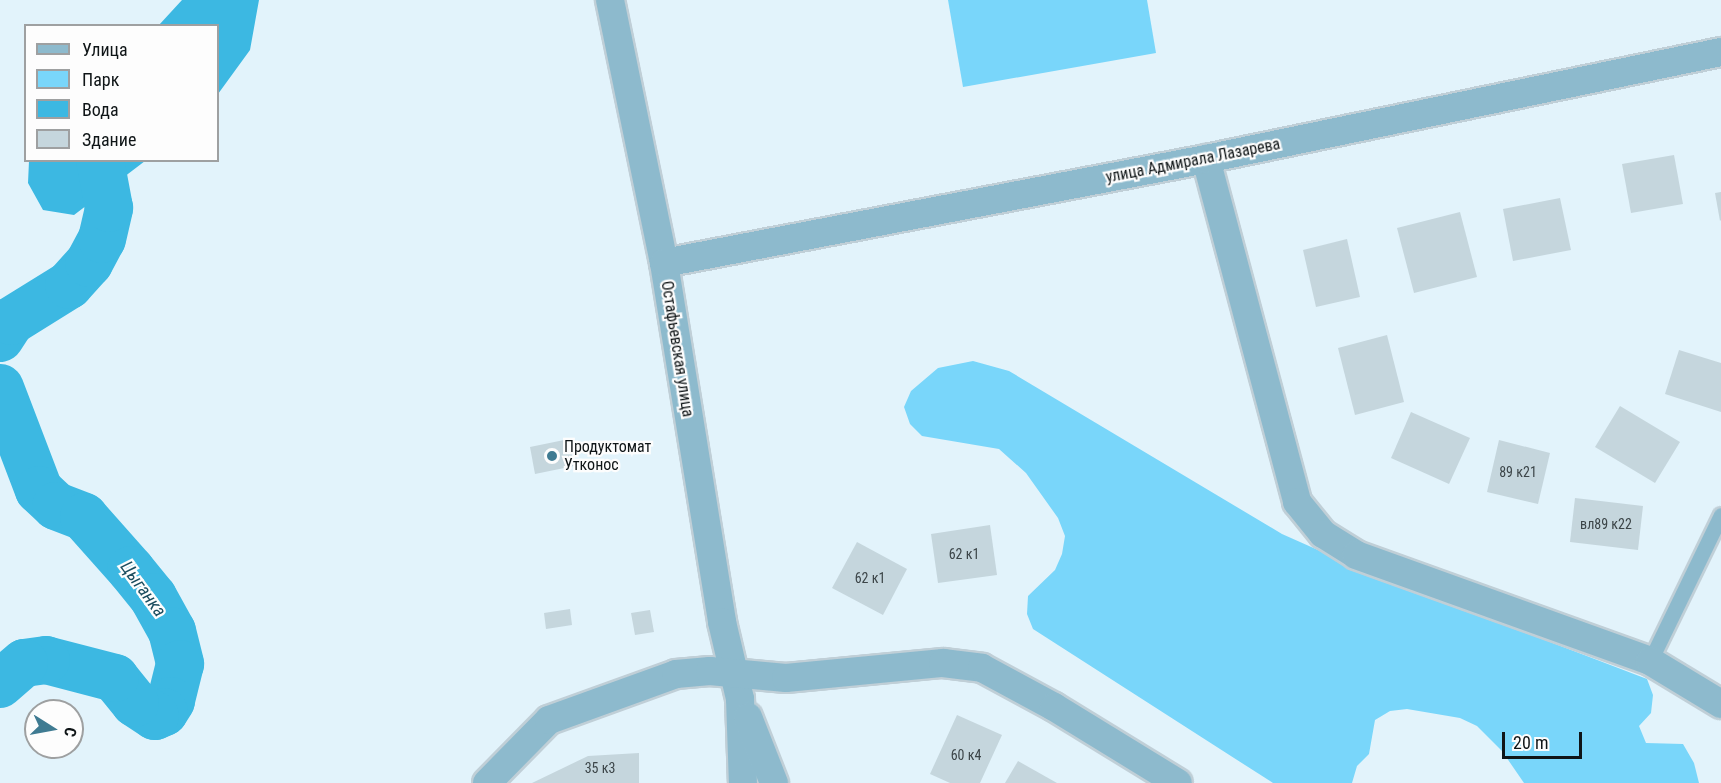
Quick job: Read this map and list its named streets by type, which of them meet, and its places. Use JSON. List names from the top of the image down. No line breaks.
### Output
{"streets":{"street":["улица Адмирала Лазарева","Остафьевская улица"]},"crossings":[["улица Адмирала Лазарева","Остафьевская улица"]],"water":["Цыганка"],"places":["Продуктомат Утконос"],"house_numbers":["89 к21","вл89 к22","62 к1","62 к1","60 к4","35 к3"],"legend":["Улица","Парк","Вода","Здание"],"scale_bar":"20 m","north":"right"}
